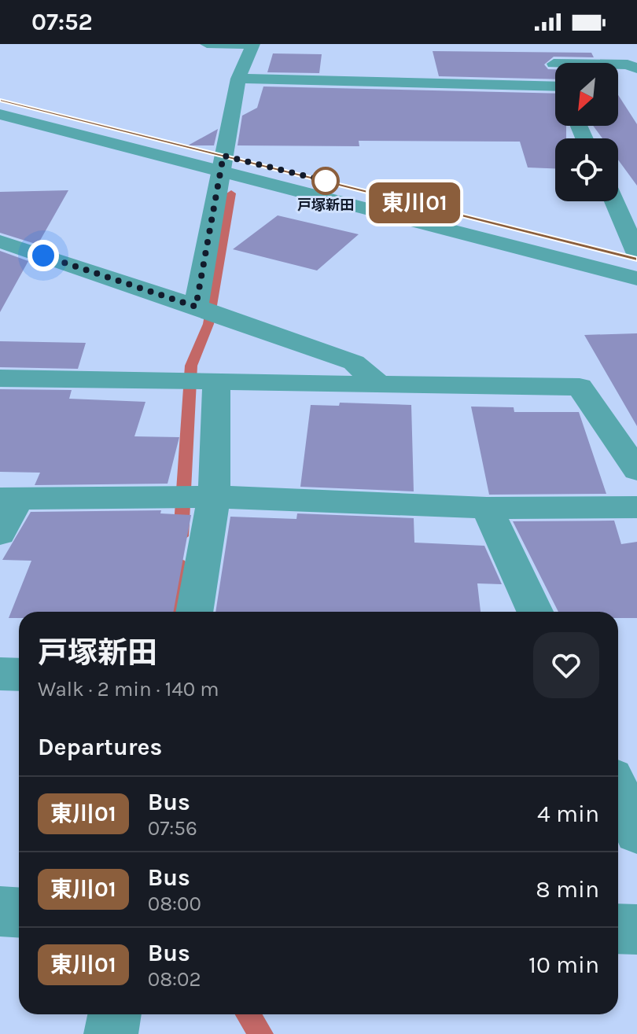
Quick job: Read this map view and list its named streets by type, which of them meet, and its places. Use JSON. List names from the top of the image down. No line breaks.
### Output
{"places":["戸塚新田"],"lines":["bus line 東川01"],"north":"bottom left","page":{"status":"07:52","on_map":"東川01","heading":[["戸塚新田","Walk · 2 min · 140 m"],"Departures"],"list":[{"mark":"東川01","name":"Bus","note":"07:56","value":"4 min"},{"mark":"東川01","name":"Bus","note":"08:00","value":"8 min"},{"mark":"東川01","name":"Bus","note":"08:02","value":"10 min"}]}}
